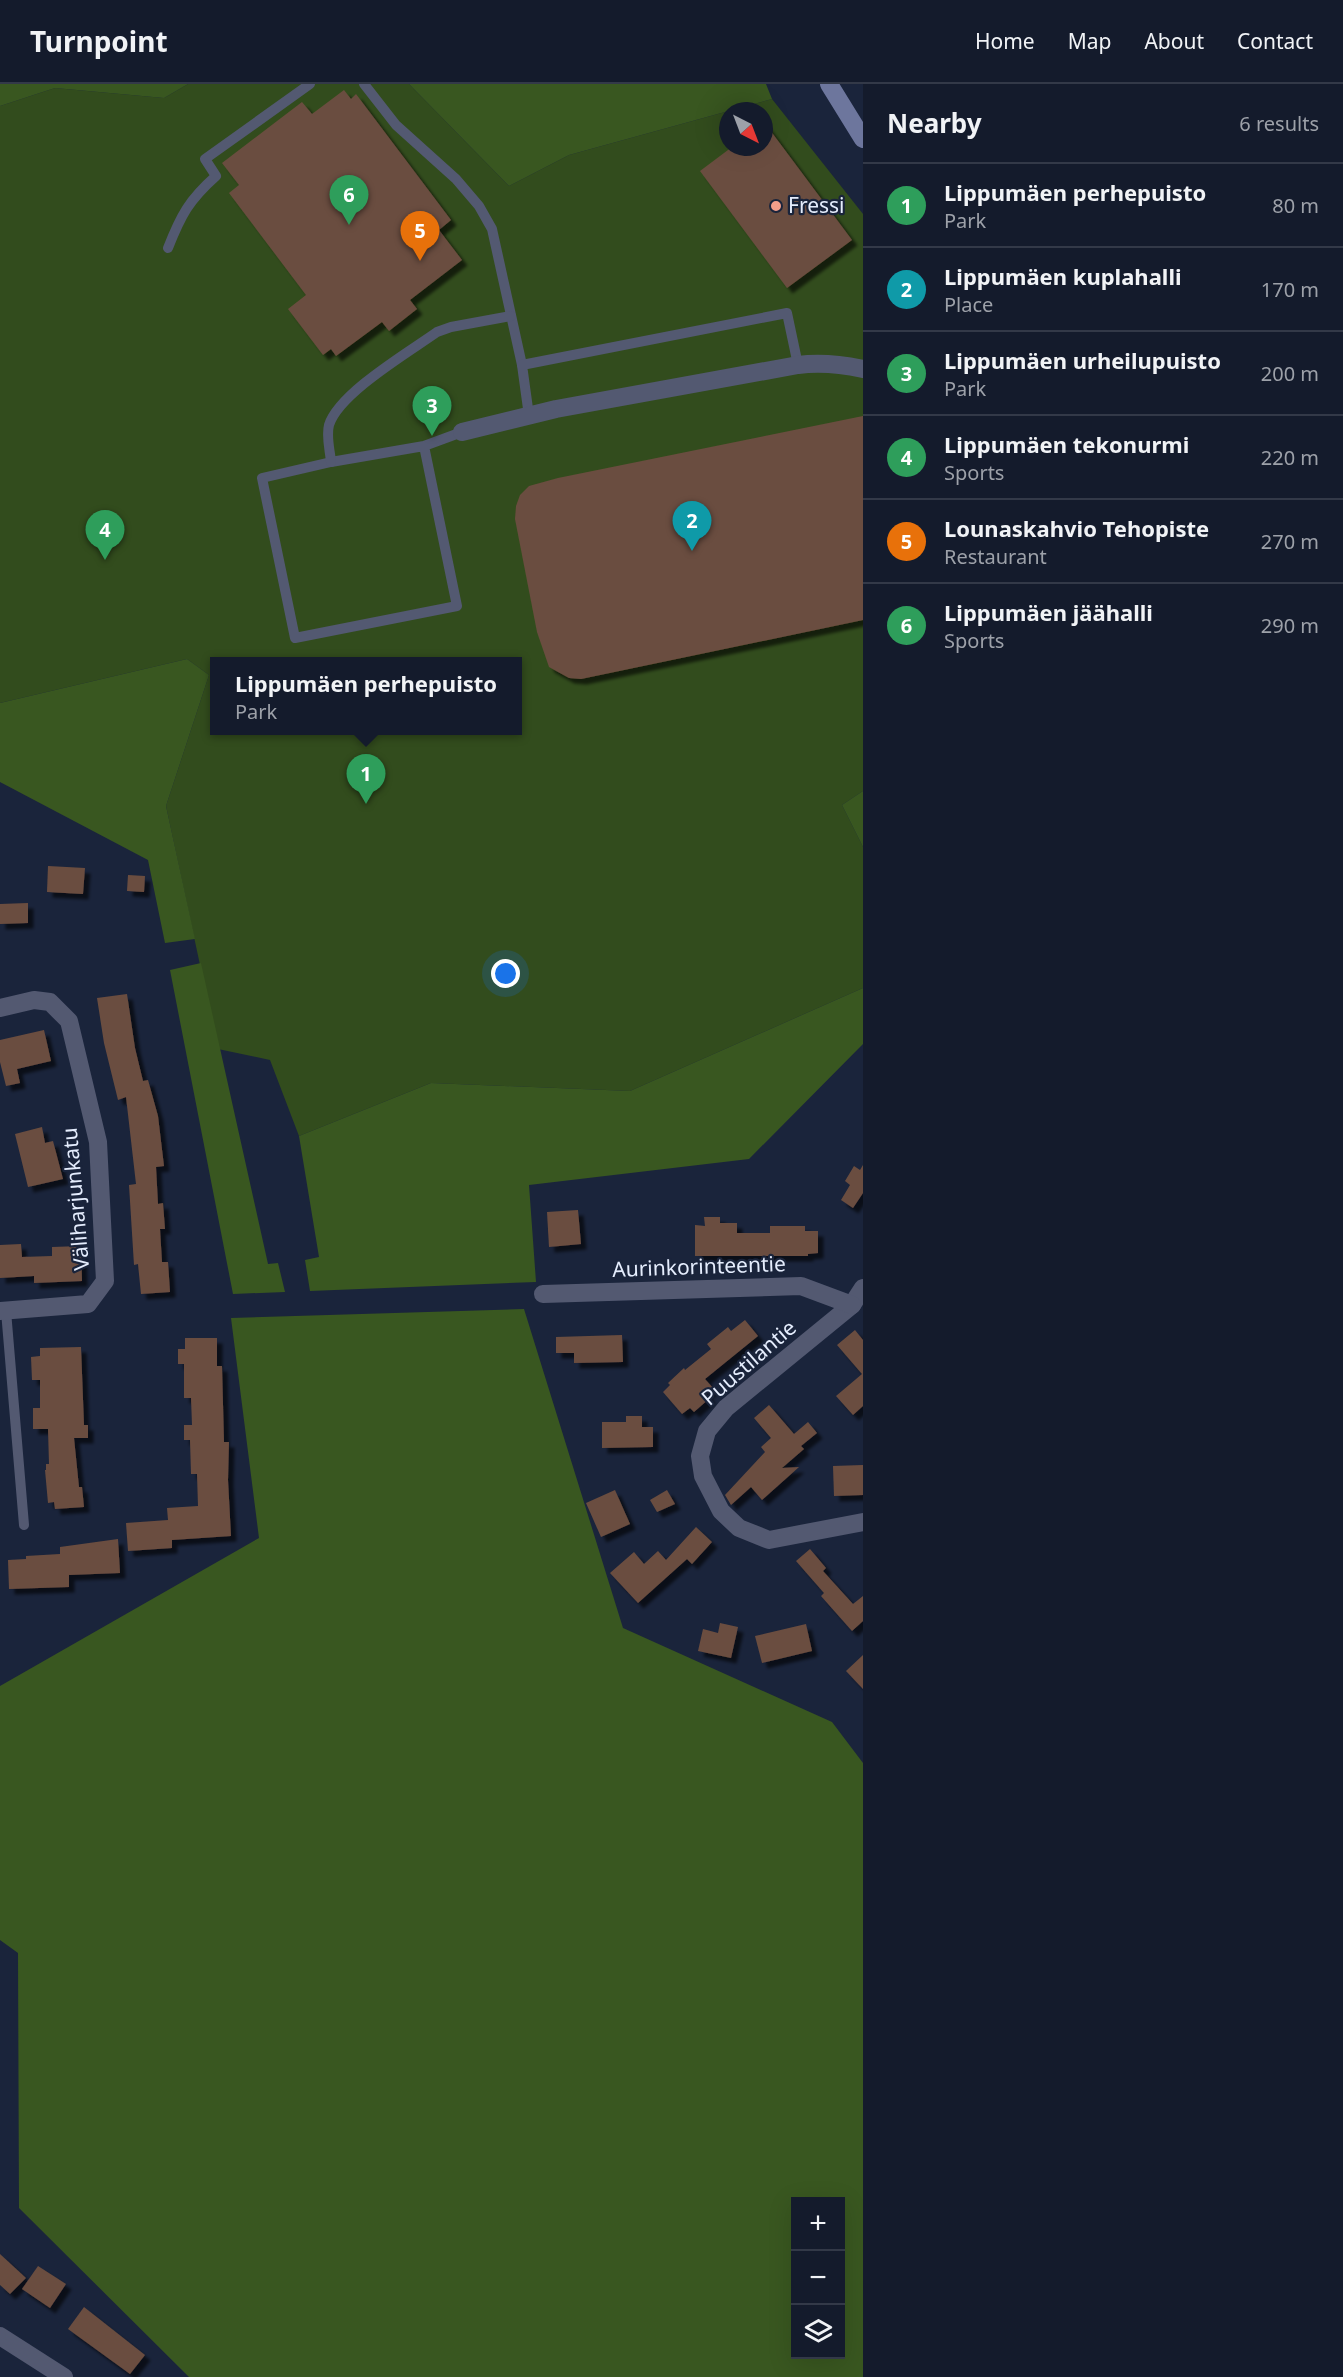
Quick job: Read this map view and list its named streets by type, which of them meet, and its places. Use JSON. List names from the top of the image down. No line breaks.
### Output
{"streets":{"street":["Väliharjunkatu","Aurinkorinteentie","Puustilantie"]},"crossings":[["Aurinkorinteentie","Puustilantie"]],"places":["Fressi"],"north":"bottom right","page":{"header":"Turnpoint","nav":["Home","Map","About","Contact"],"heading":["Nearby","6 results"],"list":[{"mark":"1","name":"Lippumäen perhepuisto","note":"Park","value":"80 m"},{"mark":"2","name":"Lippumäen kuplahalli","note":"Place","value":"170 m"},{"mark":"3","name":"Lippumäen urheilupuisto","note":"Park","value":"200 m"},{"mark":"4","name":"Lippumäen tekonurmi","note":"Sports","value":"220 m"},{"mark":"5","name":"Lounaskahvio Tehopiste","note":"Restaurant","value":"270 m"},{"mark":"6","name":"Lippumäen jäähalli","note":"Sports","value":"290 m"}],"pins":["6","5","3","2","4","1"],"popup":["Lippumäen perhepuisto","Park"],"map_buttons":["+","−"]}}
